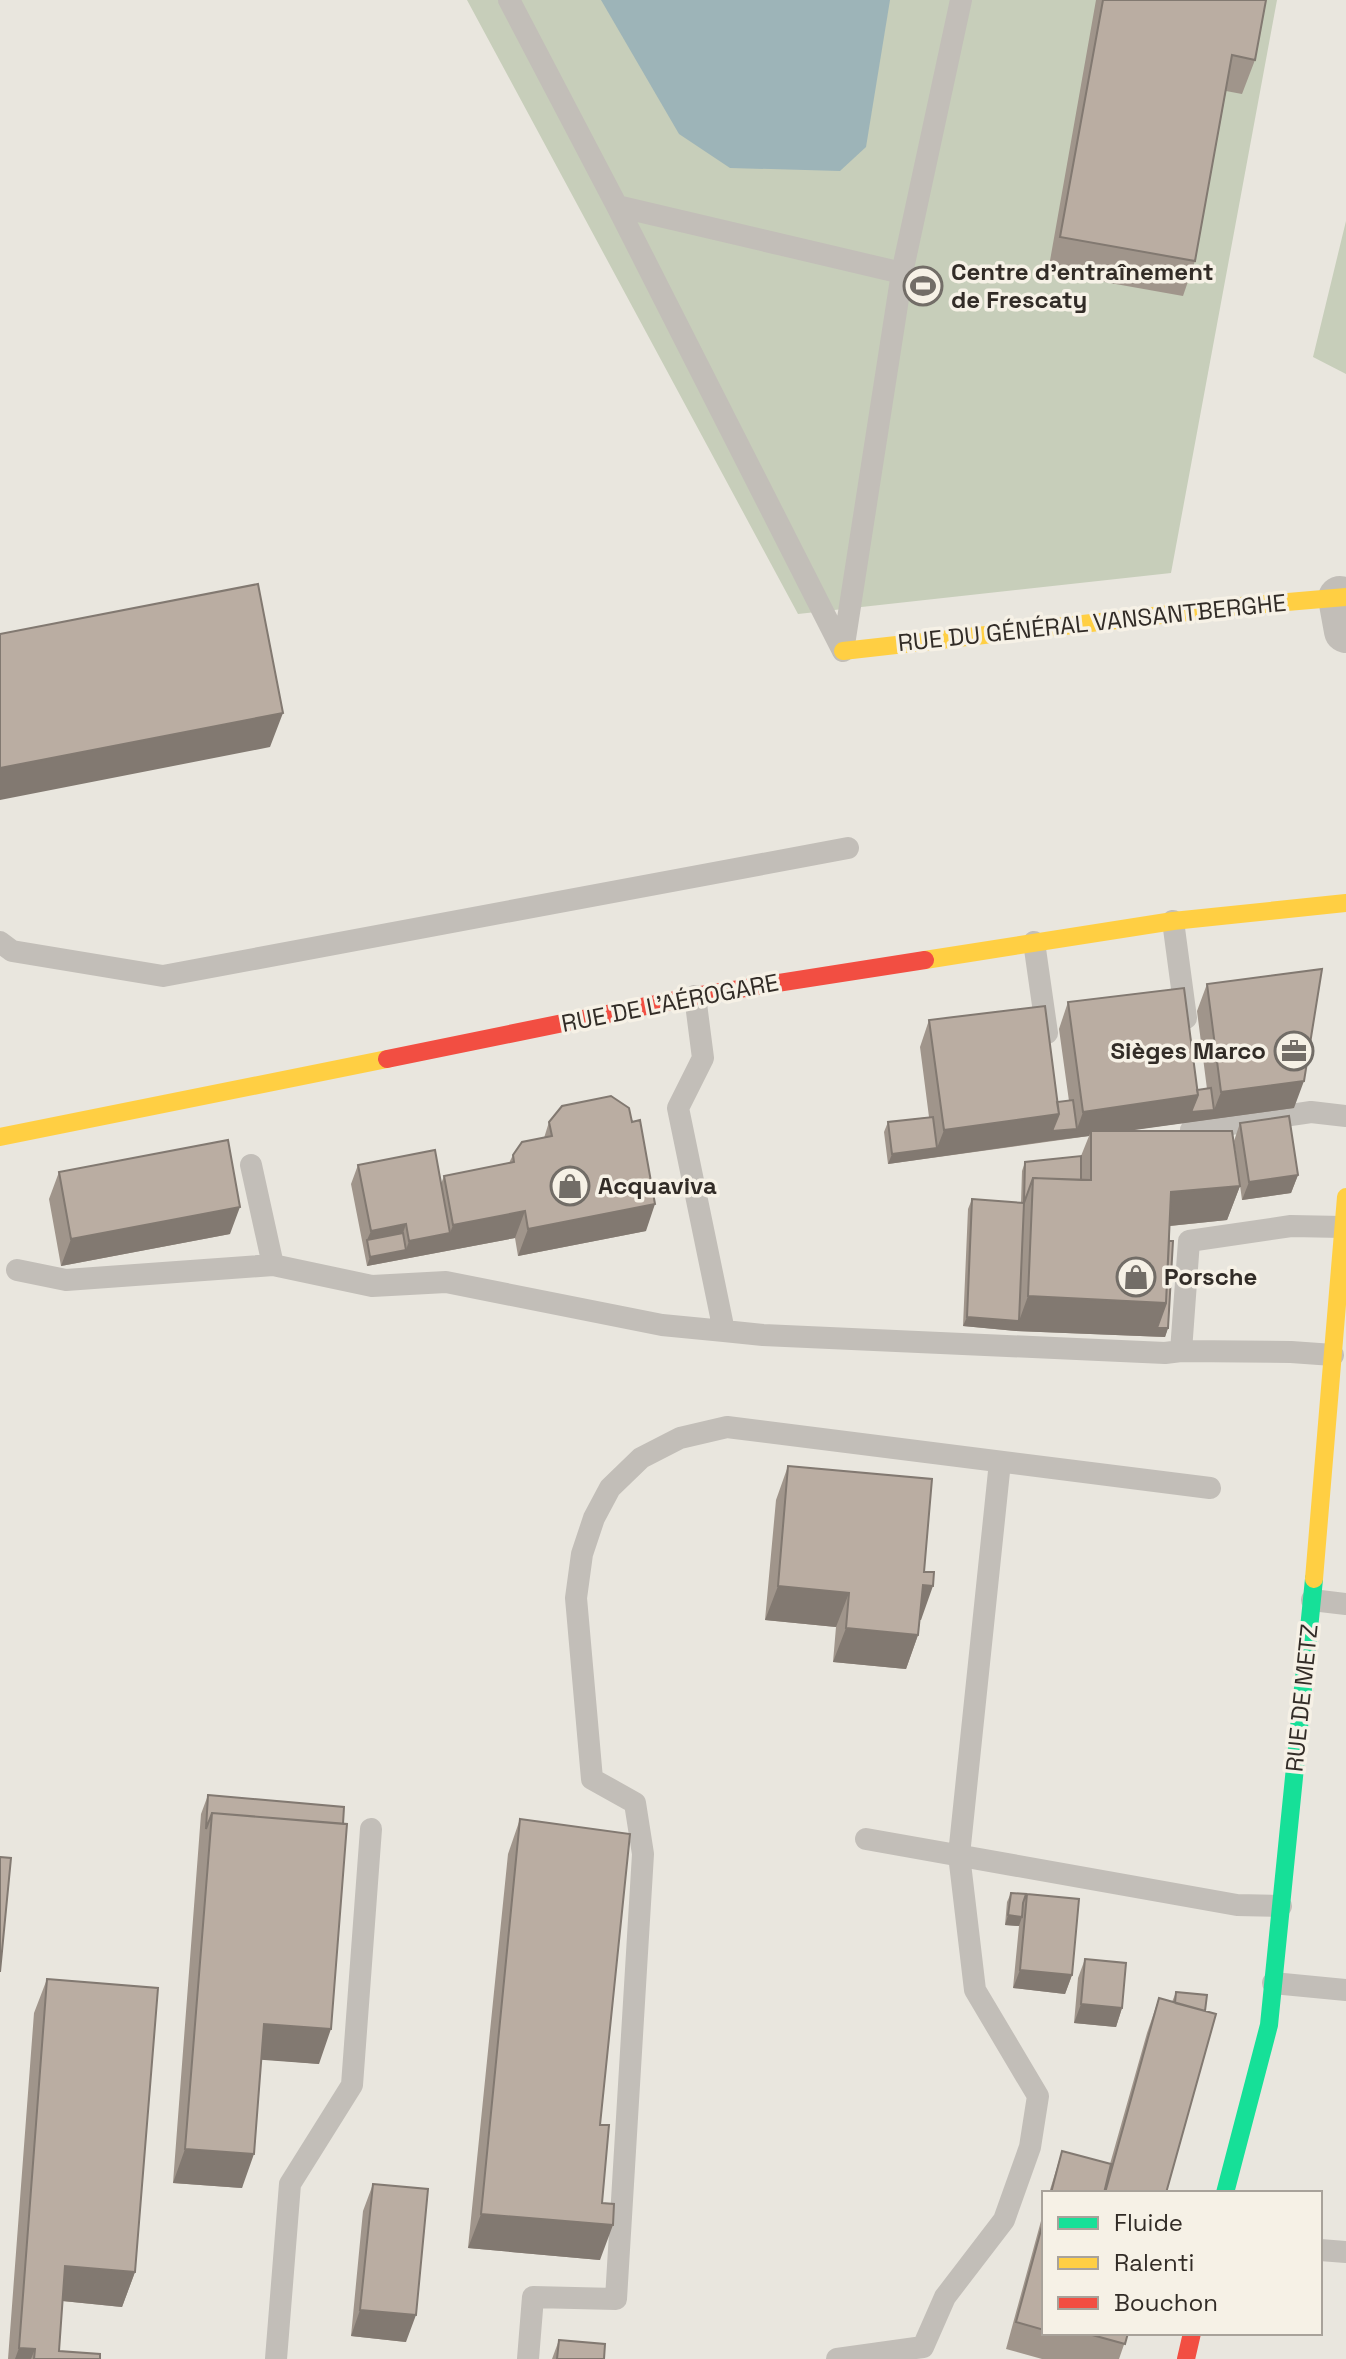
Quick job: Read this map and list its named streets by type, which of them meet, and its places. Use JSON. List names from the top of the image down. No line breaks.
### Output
{"streets":{"main road":["RUE DU GÉNÉRAL VANSANTBERGHE","RUE DE L'AÉROGARE","RUE DE METZ"]},"places":{"sports":["Centre d'entraînement de Frescaty"],"office":["Sièges Marco"],"shop":["Acquaviva","Porsche"]},"legend":["Fluide","Ralenti","Bouchon"]}
